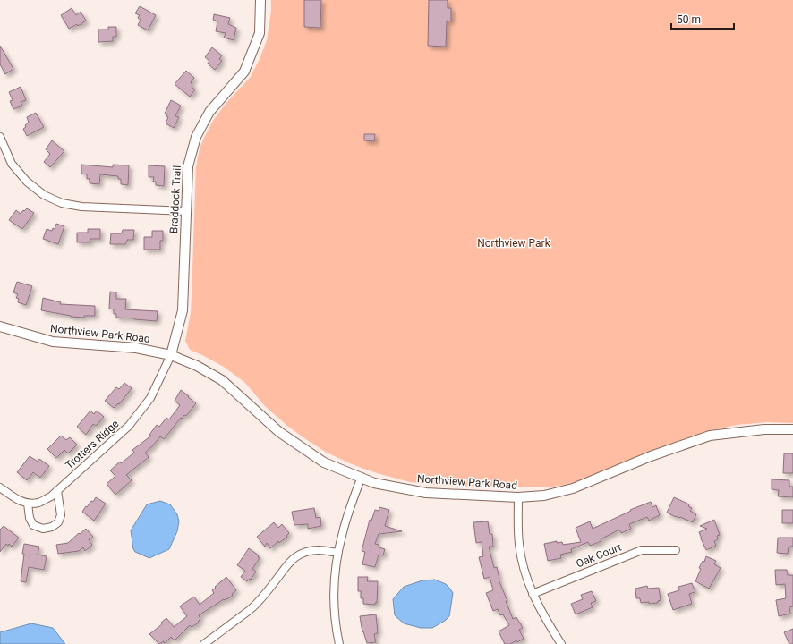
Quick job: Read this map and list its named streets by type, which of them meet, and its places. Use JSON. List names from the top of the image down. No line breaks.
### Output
{"streets":{"street":["Braddock Trail","Northview Park Road","Trotters Ridge","Oak Court"]},"crossings":[["Braddock Trail","Northview Park Road"],["Braddock Trail","Trotters Ridge"],["Northview Park Road","Trotters Ridge"]],"parks":["Northview Park"],"scale_bar":"50 m"}
